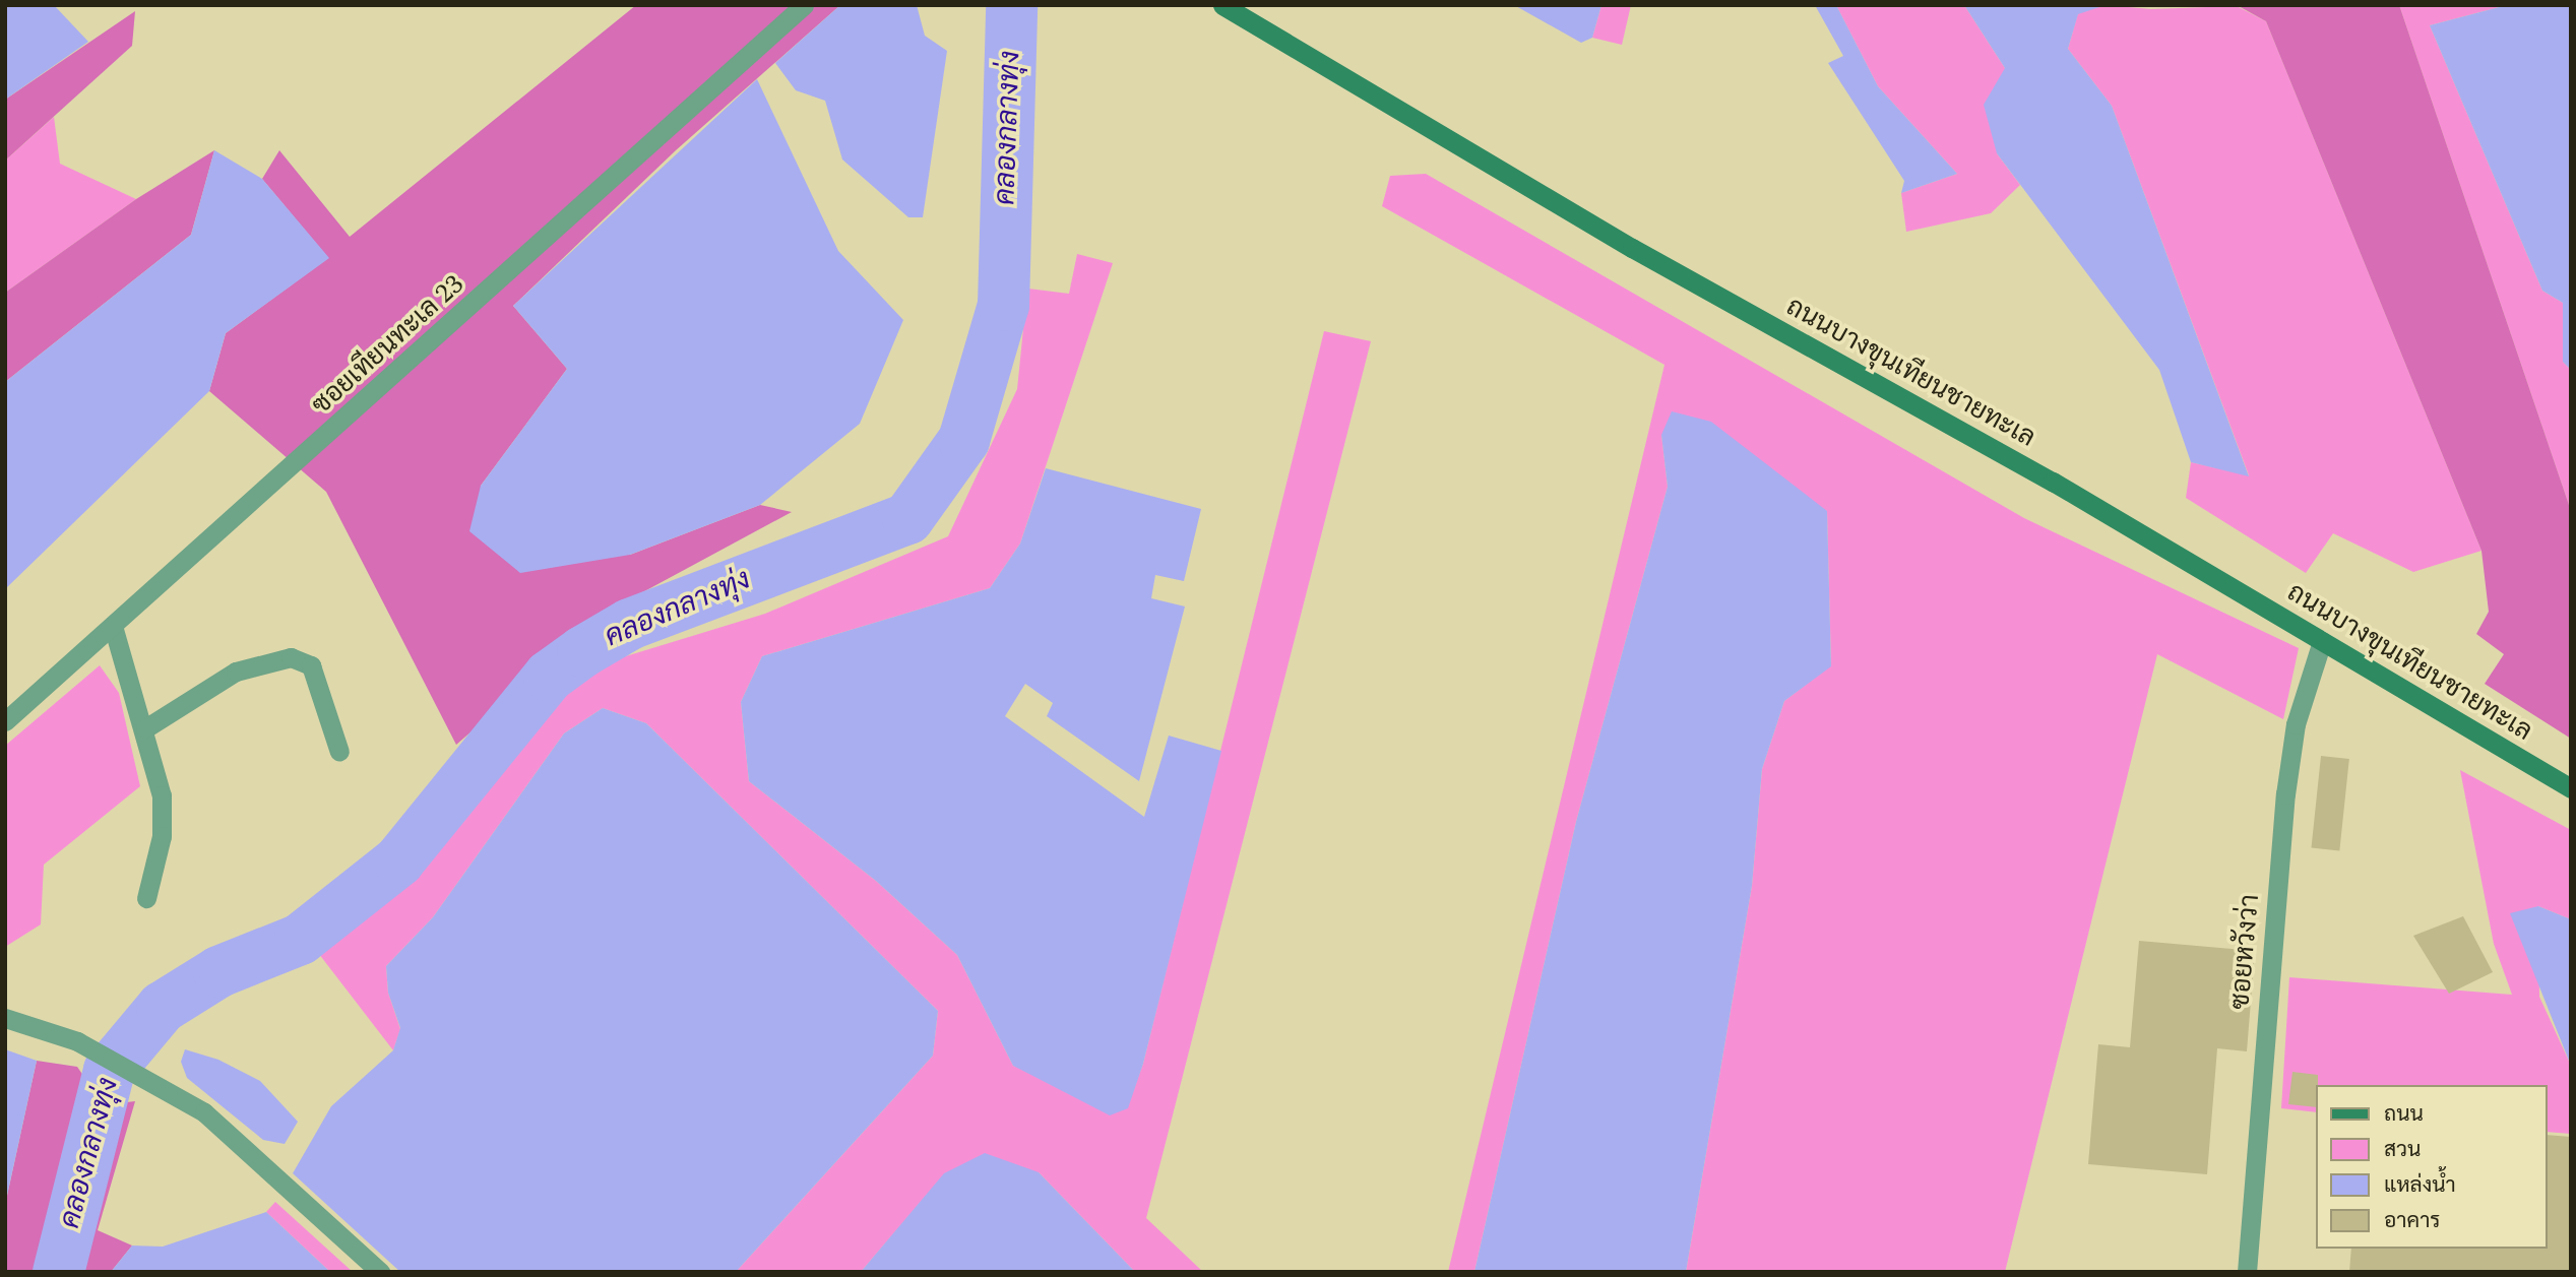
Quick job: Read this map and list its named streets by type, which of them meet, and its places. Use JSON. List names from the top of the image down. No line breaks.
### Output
{"streets":{"main road":["ถนนบางขุนเทียนชายทะเล"],"street":["ซอยเทียนทะเล 23","ซอยหวังว่า"]},"crossings":[["ถนนบางขุนเทียนชายทะเล","ซอยหวังว่า"]],"water":["คลองกลางทุ่ง"],"legend":["ถนน","สวน","แหล่งน้ำ","อาคาร"]}
